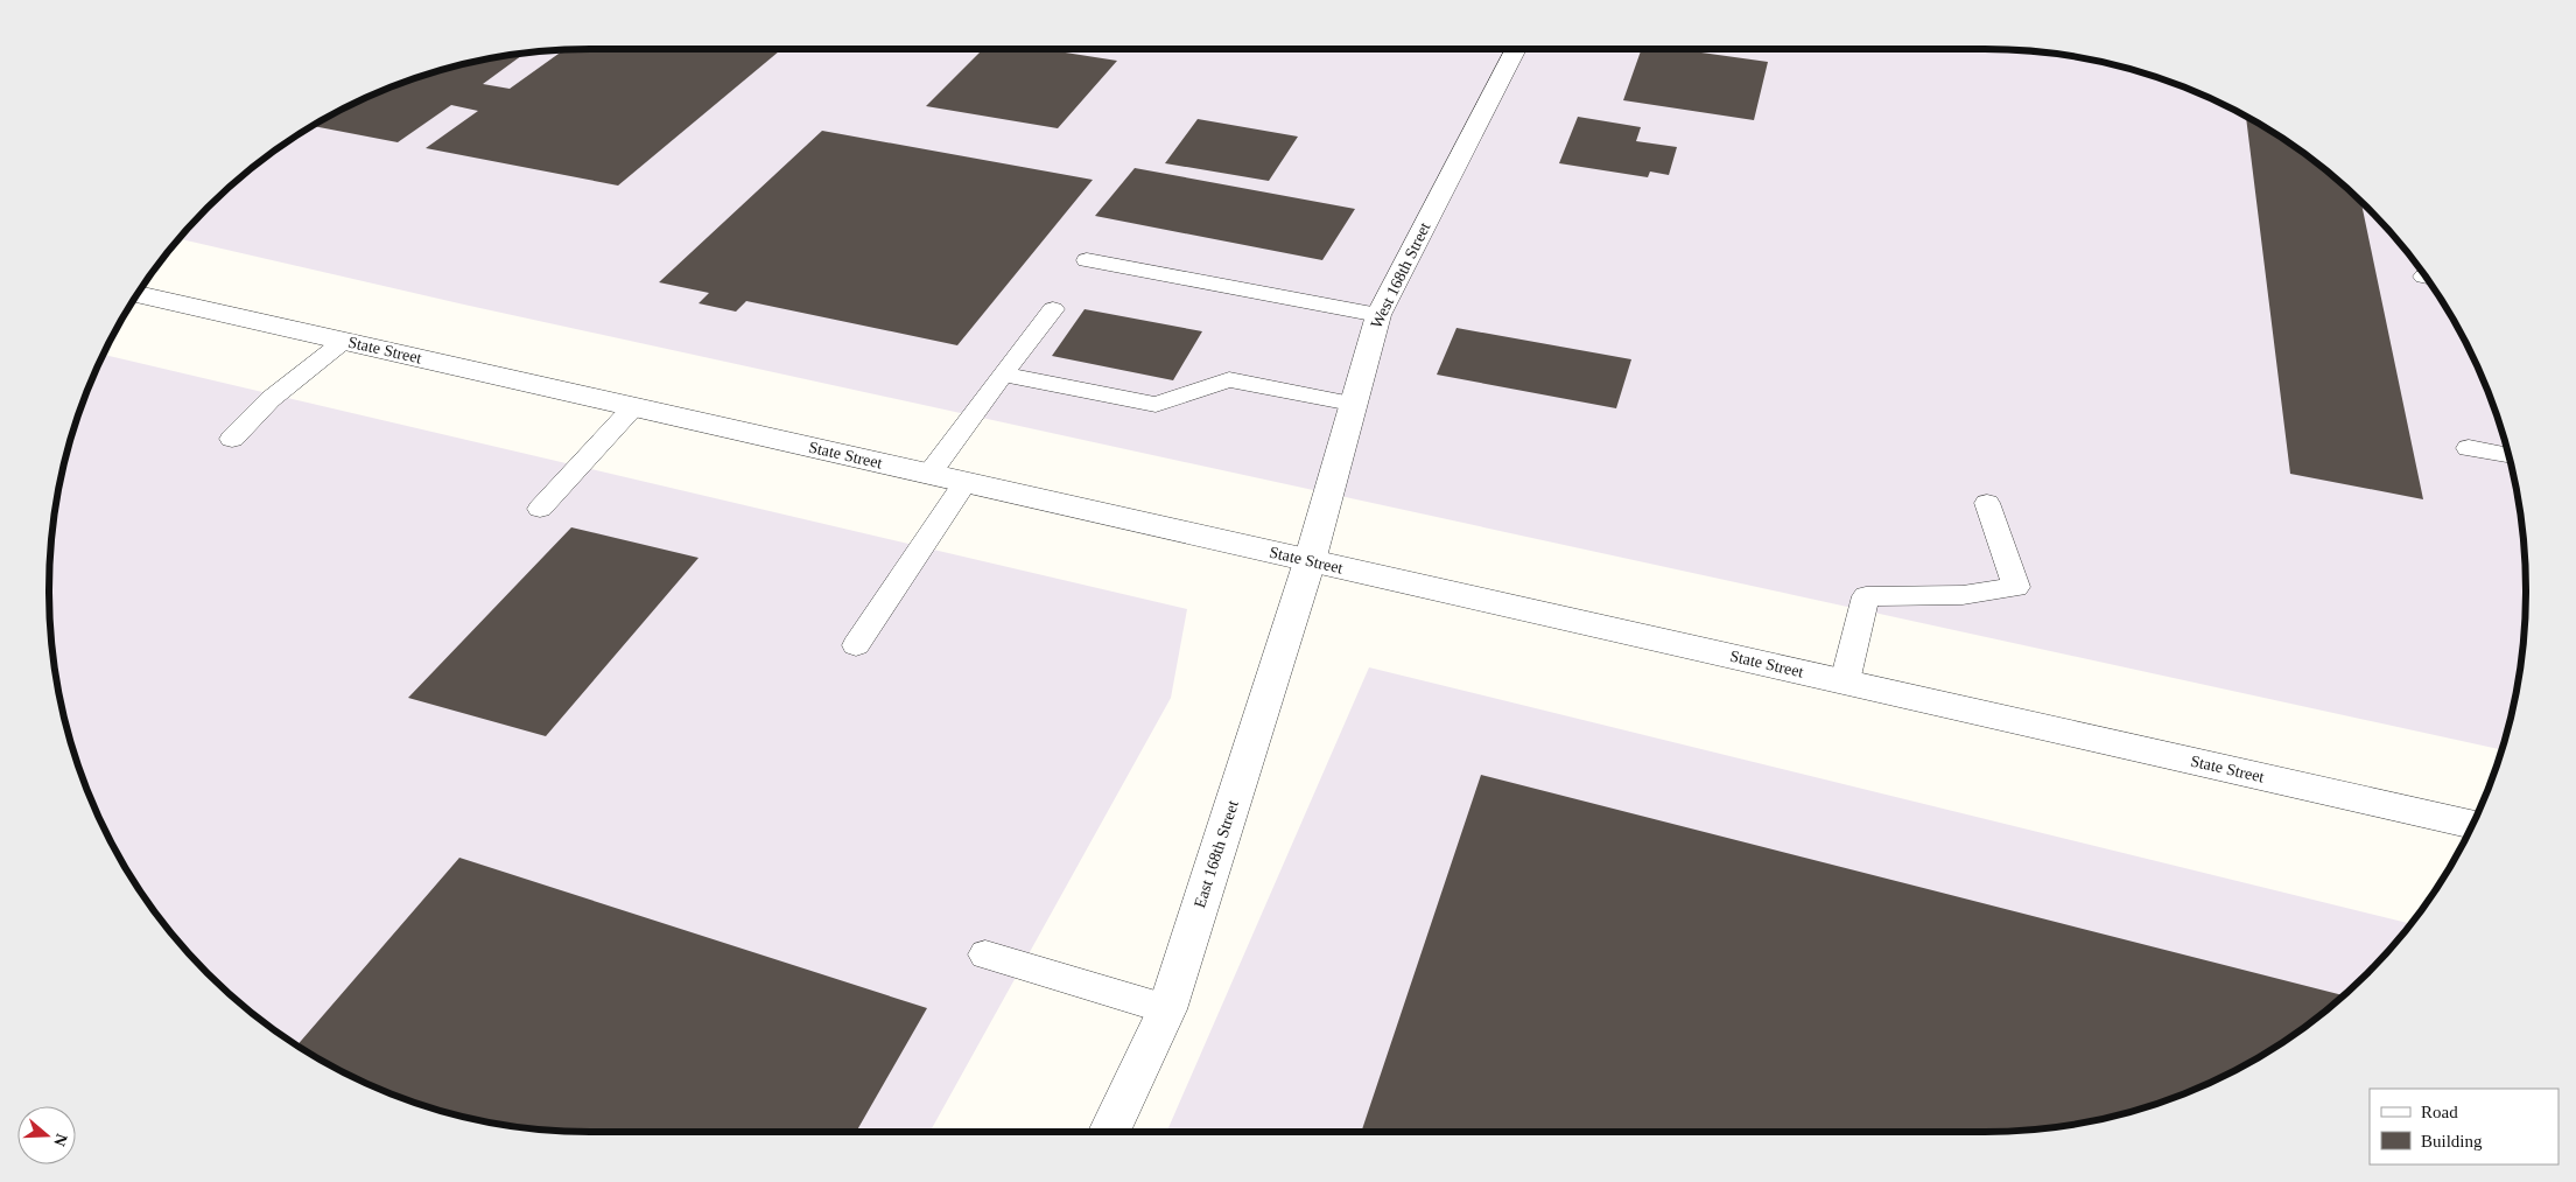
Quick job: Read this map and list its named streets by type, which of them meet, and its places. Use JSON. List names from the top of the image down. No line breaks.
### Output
{"streets":{"street":["West 168th Street","State Street","East 168th Street"]},"crossings":[["West 168th Street","State Street"],["West 168th Street","East 168th Street"],["State Street","East 168th Street"]],"legend":["Road","Building"],"north":"right"}
